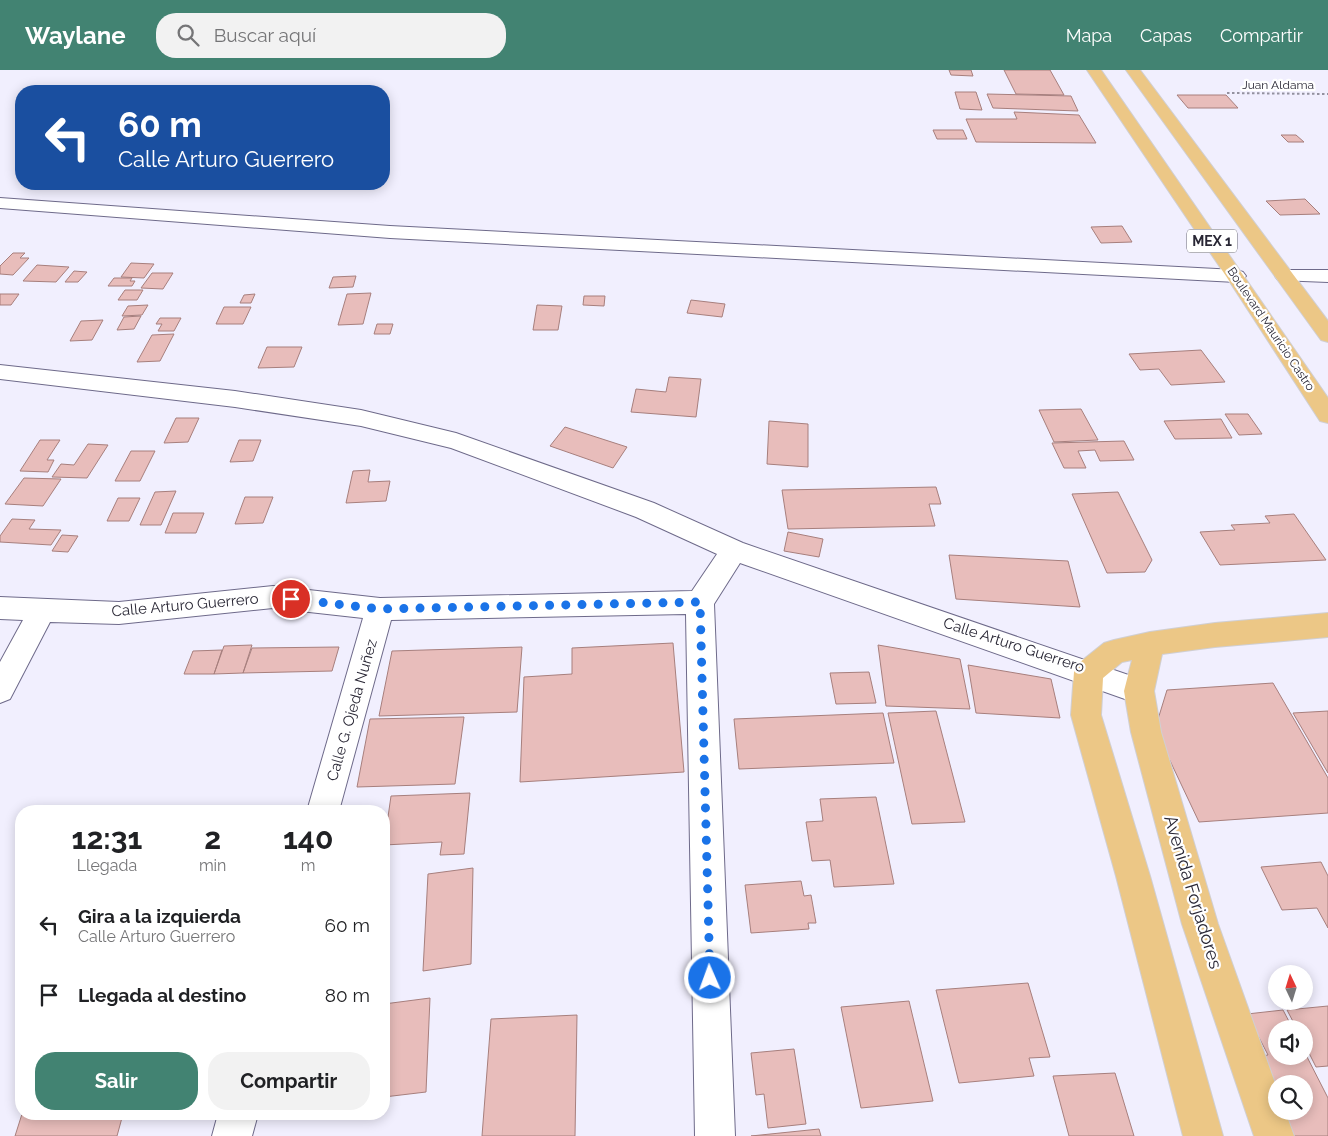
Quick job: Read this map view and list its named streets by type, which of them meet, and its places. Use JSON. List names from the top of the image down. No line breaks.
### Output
{"streets":{"main road":["MEX 1","Boulevard Mauricio Castro","Calle Arturo Guerrero","Avenida Forjadores"],"street":["Calle G. Ojeda Nuñez"],"path":["Juan Aldama"]},"crossings":[["Calle Arturo Guerrero","Calle G. Ojeda Nuñez"],["Calle Arturo Guerrero","Avenida Forjadores"]],"north":"top","page":{"header":"Waylane","search":"Buscar aquí","nav":["Mapa","Capas","Compartir"],"turn":["60 m","Calle Arturo Guerrero"],"eta":["12:31","Llegada","2","min","140","m"],"list":[{"name":"Gira a la izquierda","note":"Calle Arturo Guerrero","value":"60 m"},{"name":"Llegada al destino","value":"80 m"}],"buttons":["Salir","Compartir"]}}
